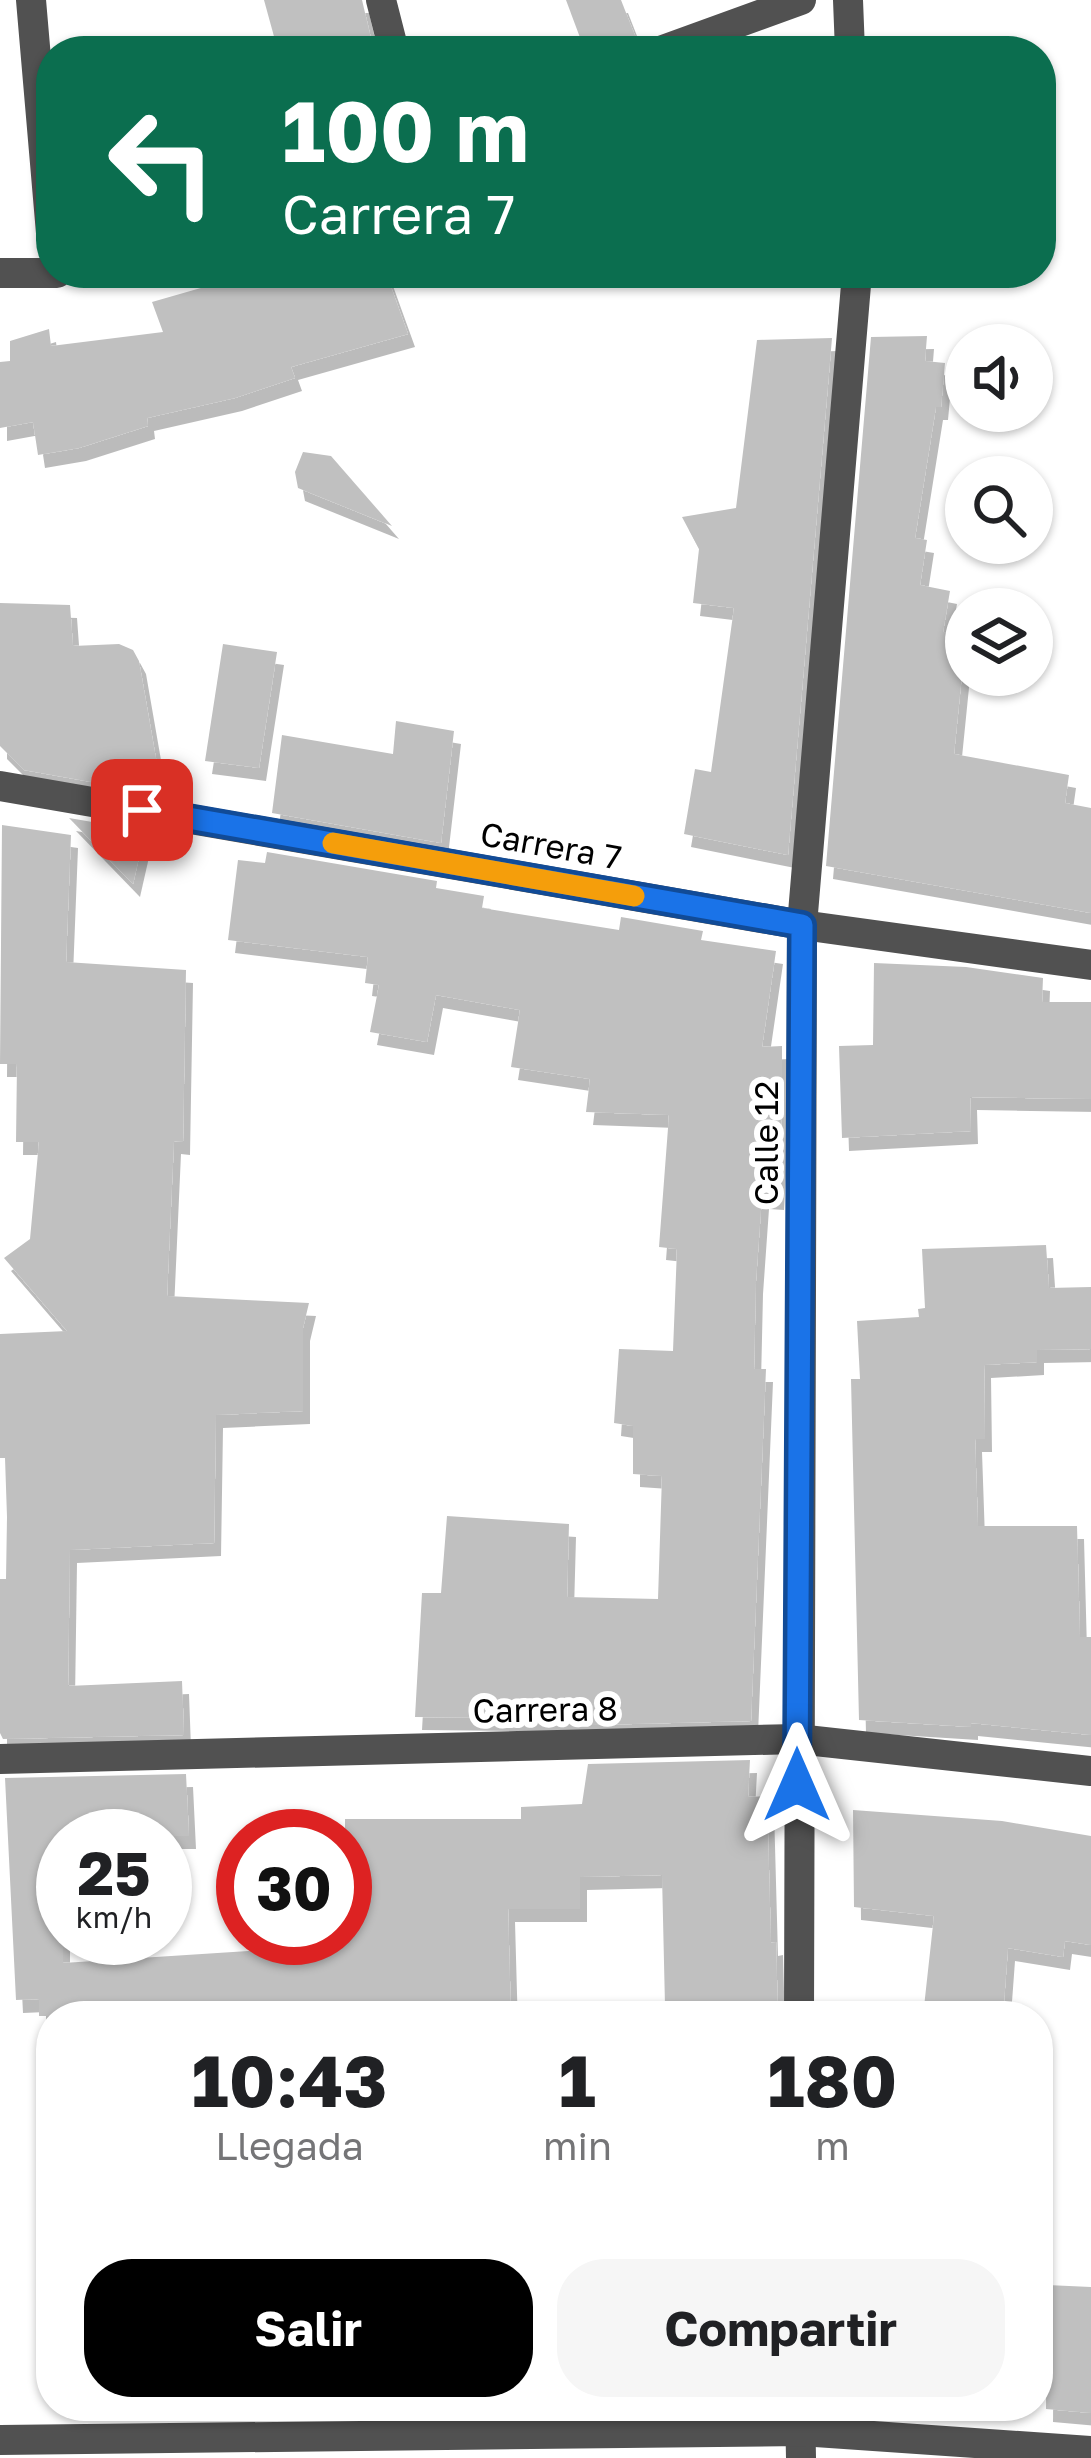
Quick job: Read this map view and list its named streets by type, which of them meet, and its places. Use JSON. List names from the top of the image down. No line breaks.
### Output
{"streets":{"street":["Carrera 7","Calle 12","Carrera 8"]},"crossings":[["Carrera 7","Calle 12"],["Calle 12","Carrera 8"]],"page":{"turn":["100 m","Carrera 7"],"speed":"25 km/h","limit":"30","eta":["10:43","Llegada","1","min","180","m"],"buttons":["Salir","Compartir"]}}
